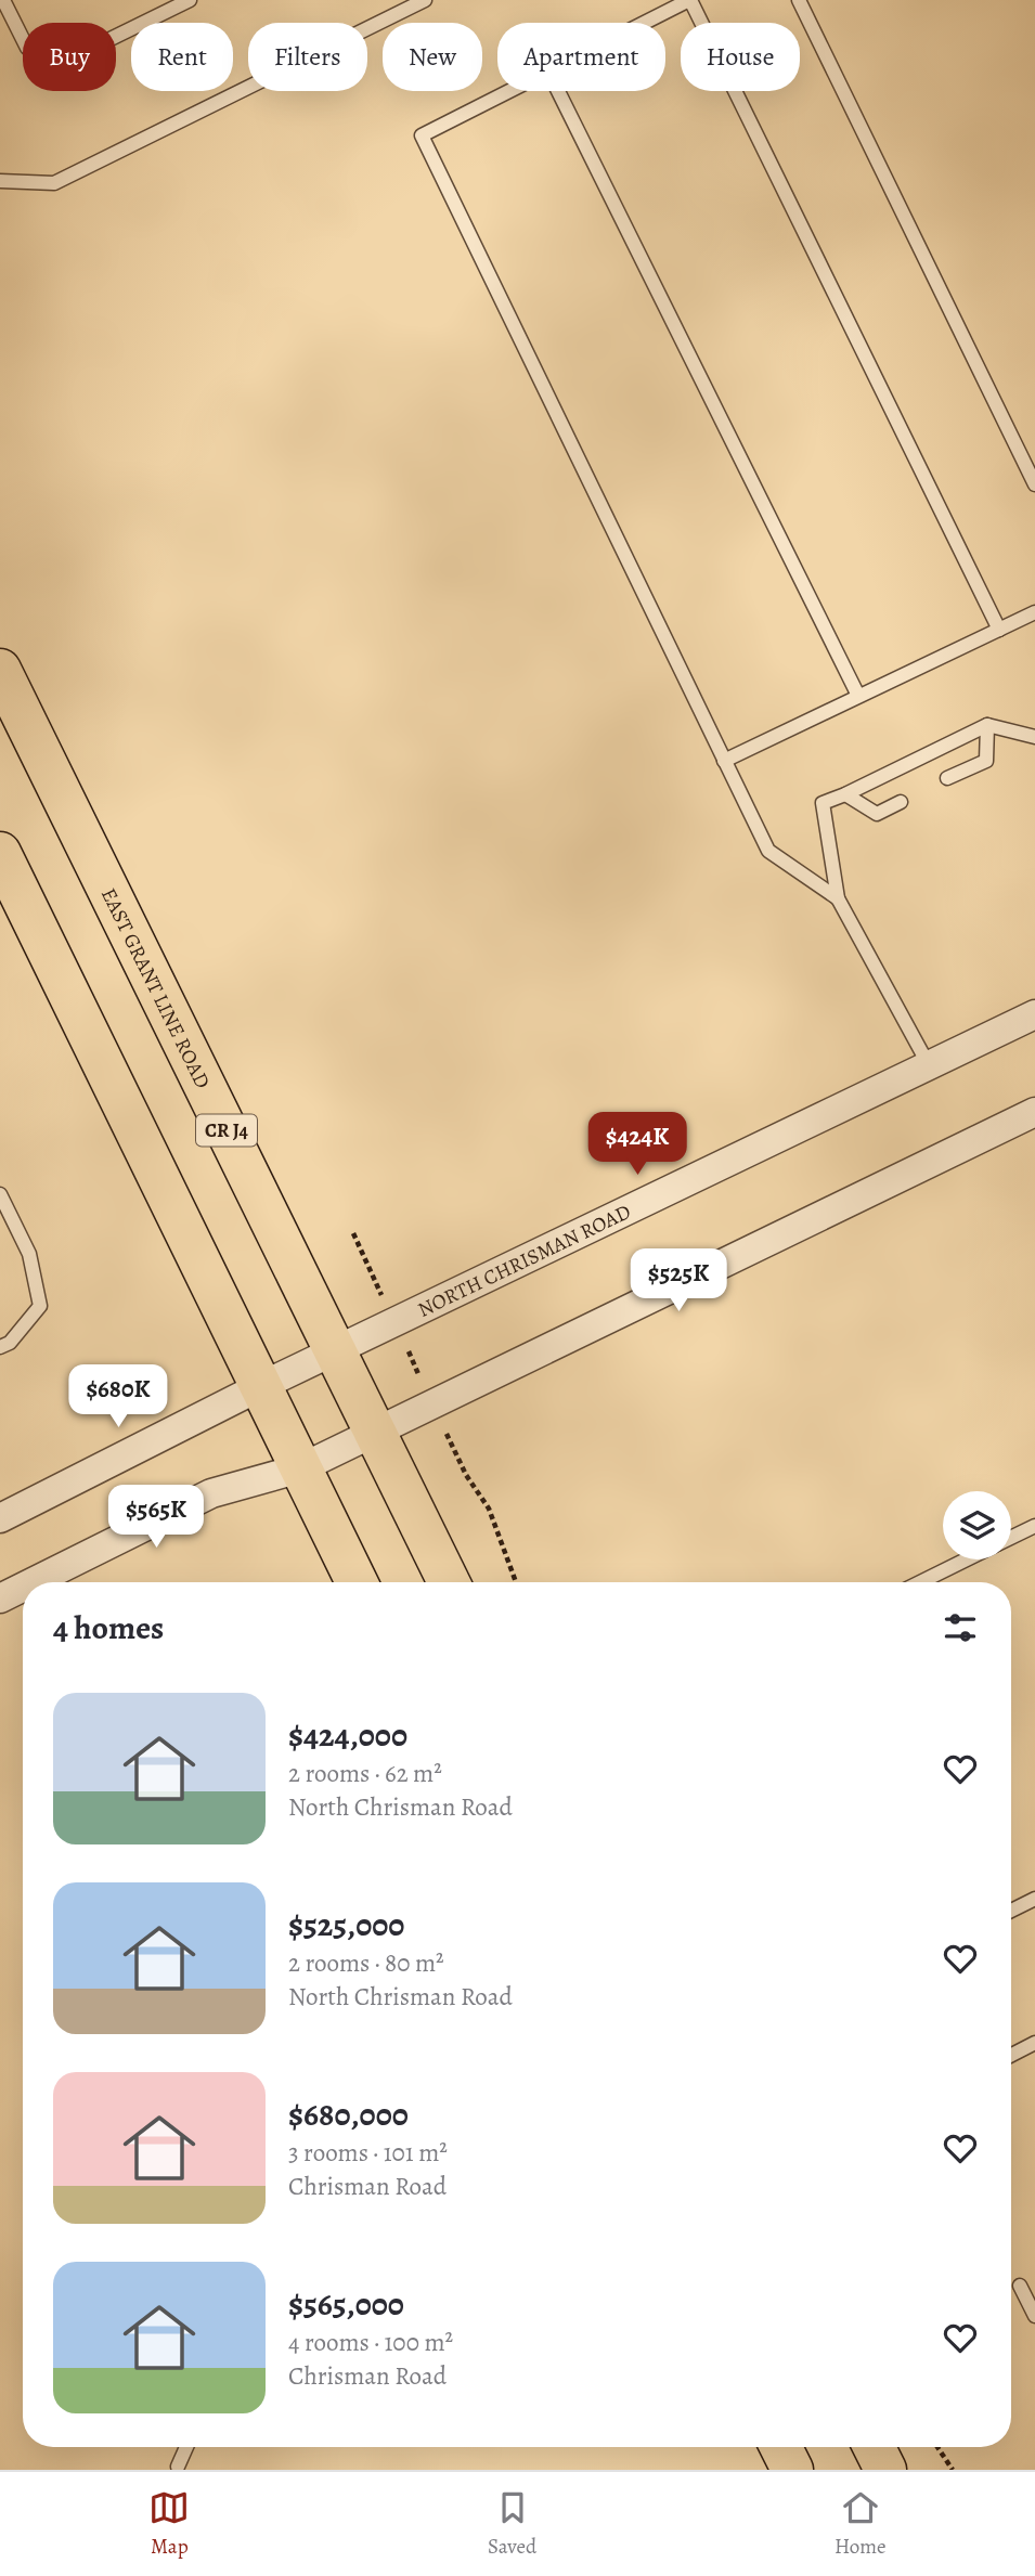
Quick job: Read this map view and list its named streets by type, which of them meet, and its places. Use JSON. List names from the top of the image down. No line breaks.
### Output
{"streets":{"main road":["EAST GRANT LINE ROAD","CR J4"],"street":["NORTH CHRISMAN ROAD"]},"crossings":[["EAST GRANT LINE ROAD","NORTH CHRISMAN ROAD"]],"page":{"chip":["Buy","Rent","Filters","New","Apartment","House"],"price":["$424K","$525K","$680K","$565K"],"heading":"4 homes","list":[{"name":"$424,000","note":"2 rooms · 62 m² · North Chrisman Road"},{"name":"$525,000","note":"2 rooms · 80 m² · North Chrisman Road"},{"name":"$680,000","note":"3 rooms · 101 m² · Chrisman Road"},{"name":"$565,000","note":"4 rooms · 100 m² · Chrisman Road"}],"tabs":["Map","Saved","Home"]}}
